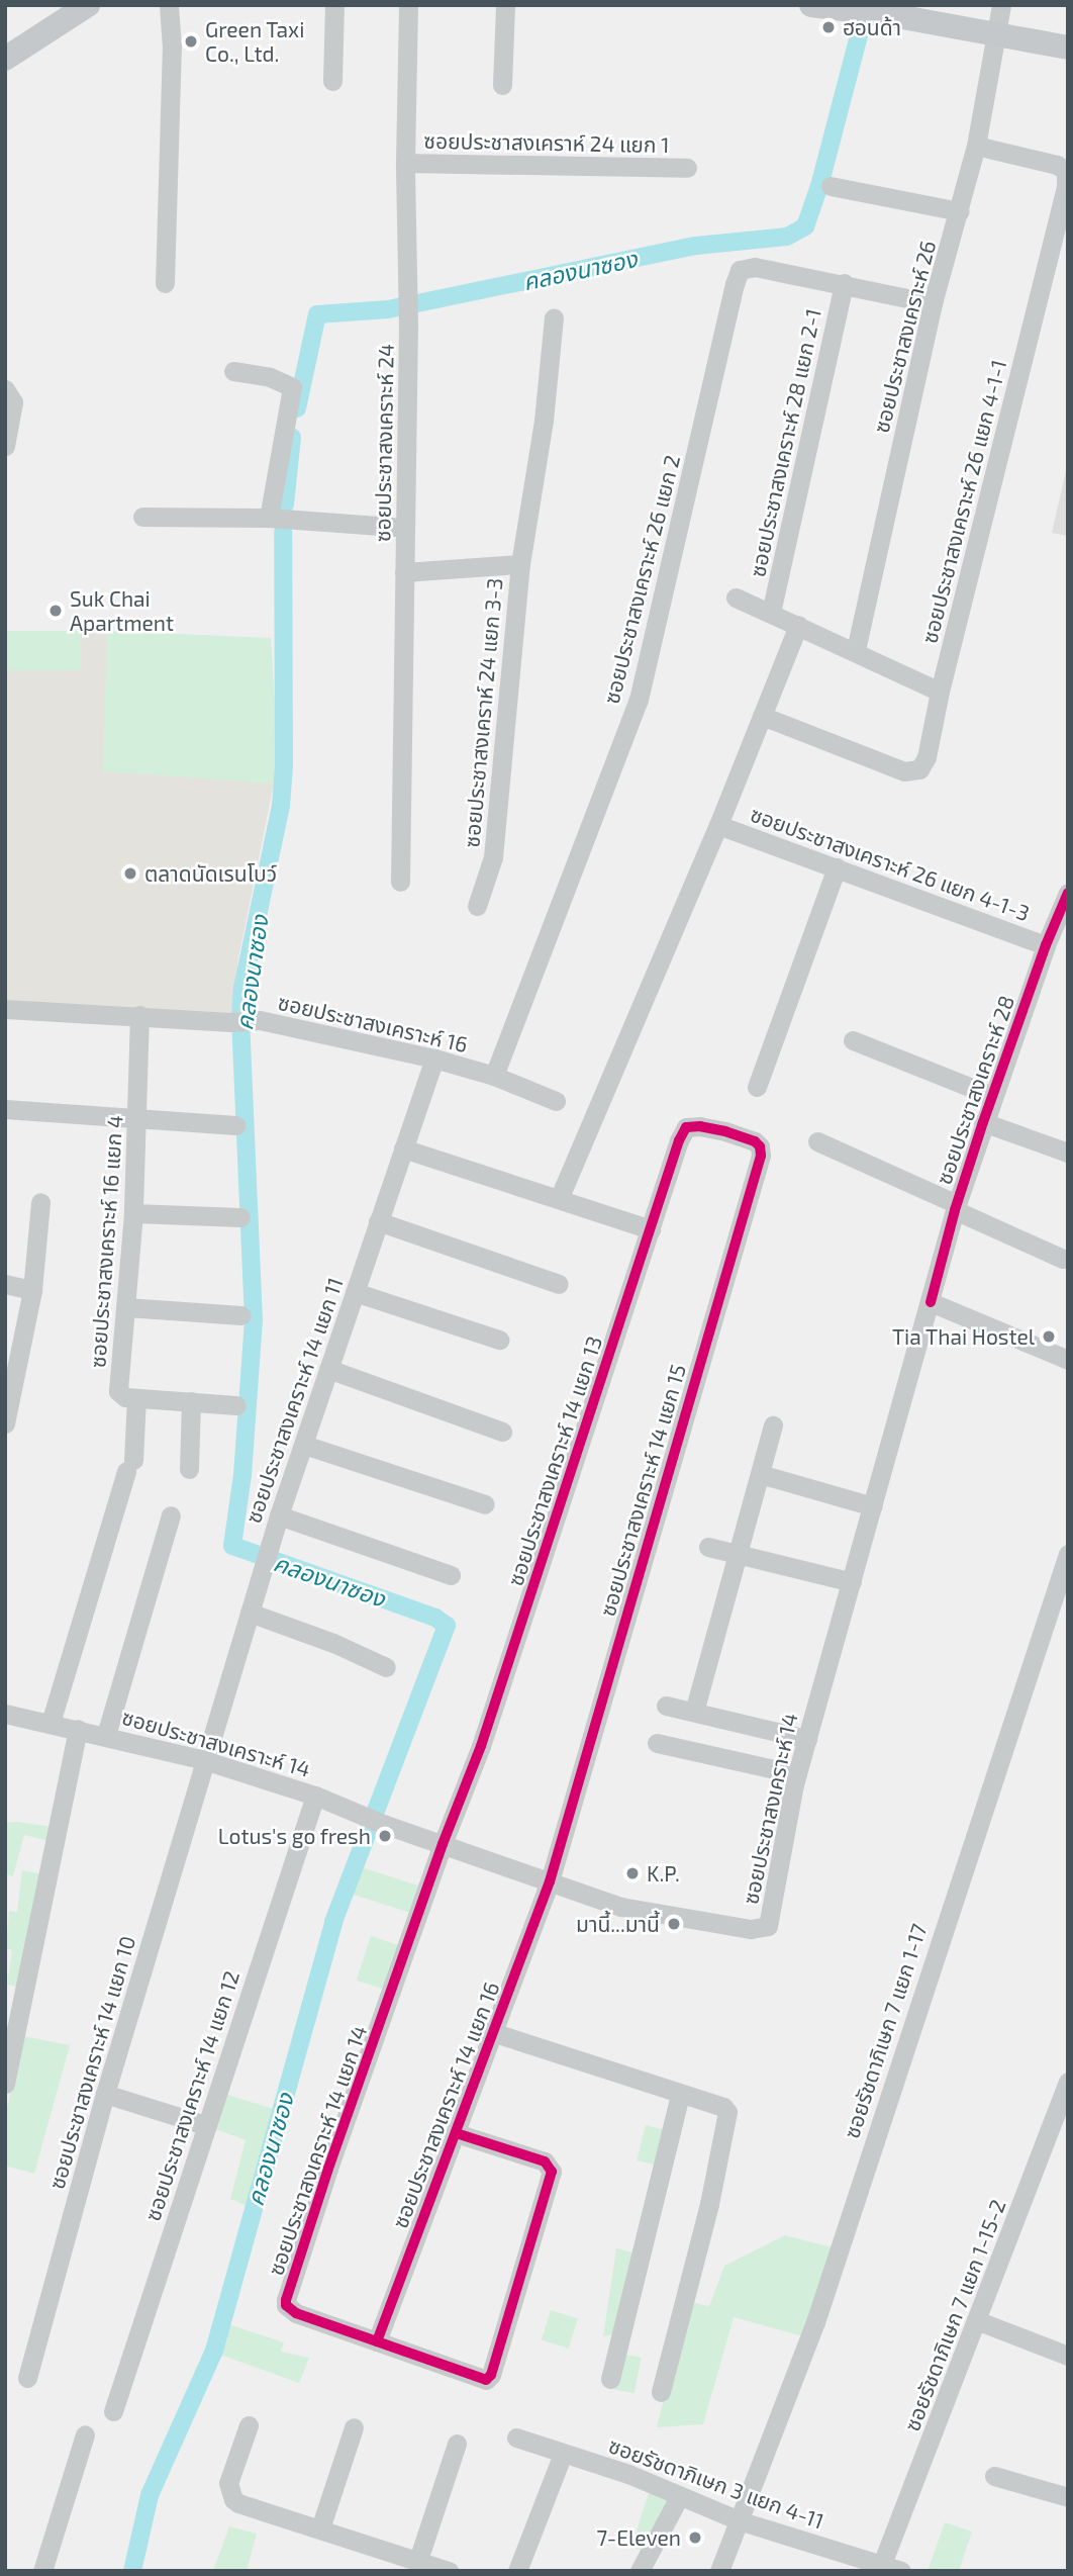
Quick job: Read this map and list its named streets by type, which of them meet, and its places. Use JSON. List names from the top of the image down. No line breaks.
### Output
{"streets":{"street":["ซอยประชาสงเคราห์ 24 แยก 1","ซอยประชาสงเคราะห์ 26","ซอยประชาสงเคราะห์ 24","ซอยประชาสงเคราะห์ 28 แยก 2-1","ซอยประชาสงเคราะห์ 26 แยก 4-1-1","ซอยประชาสงเคราะห์ 26 แยก 2","ซอยประชาสงเคราห์ 24 แยก 3-3","ซอยประชาสงเคราะห์ 26 แยก 4-1-3","ซอยประชาสงเคราะห์ 16","ซอยประชาสงเคราะห์ 28","ซอยประชาสงเคราะห์ 16 แยก 4","ซอยประชาสงเคราะห์ 14 แยก 11","ซอยประชาสงเคราะห์ 14 แยก 13","ซอยประชาสงเคราะห์ 14 แยก 15","ซอยประชาสงเคราะห์ 14","ซอยรัชดาภิเษก 7 แยก 1-17","ซอยประชาสงเคราะห์ 14 แยก 10","ซอยประชาสงเคราะห์ 14 แยก 12","ซอยประชาสงเคราะห์ 14 แยก 16","ซอยประชาสงเคราะห์ 14 แยก 14","ซอยรัชดาภิเษก 7 แยก 1-15-2","ซอยรัชดาภิเษก 3 แยก 4-11"]},"crossings":[["ซอยประชาสงเคราห์ 24 แยก 1","ซอยประชาสงเคราะห์ 24"],["ซอยประชาสงเคราะห์ 26","ซอยประชาสงเคราะห์ 26 แยก 4-1-1"],["ซอยประชาสงเคราะห์ 26","ซอยประชาสงเคราะห์ 26 แยก 2"],["ซอยประชาสงเคราะห์ 28 แยก 2-1","ซอยประชาสงเคราะห์ 26 แยก 2"],["ซอยประชาสงเคราะห์ 26 แยก 2","ซอยประชาสงเคราะห์ 16"],["ซอยประชาสงเคราะห์ 26 แยก 4-1-3","ซอยประชาสงเคราะห์ 28"],["ซอยประชาสงเคราะห์ 16","ซอยประชาสงเคราะห์ 16 แยก 4"],["ซอยประชาสงเคราะห์ 16","ซอยประชาสงเคราะห์ 14 แยก 11"],["ซอยประชาสงเคราะห์ 28","ซอยประชาสงเคราะห์ 14"],["ซอยประชาสงเคราะห์ 14 แยก 11","ซอยประชาสงเคราะห์ 14"],["ซอยประชาสงเคราะห์ 14 แยก 11","ซอยประชาสงเคราะห์ 14 แยก 10"],["ซอยประชาสงเคราะห์ 14 แยก 13","ซอยประชาสงเคราะห์ 14 แยก 15"],["ซอยประชาสงเคราะห์ 14 แยก 13","ซอยประชาสงเคราะห์ 14"],["ซอยประชาสงเคราะห์ 14 แยก 13","ซอยประชาสงเคราะห์ 14 แยก 14"],["ซอยประชาสงเคราะห์ 14 แยก 15","ซอยประชาสงเคราะห์ 14"],["ซอยประชาสงเคราะห์ 14 แยก 15","ซอยประชาสงเคราะห์ 14 แยก 16"],["ซอยประชาสงเคราะห์ 14","ซอยประชาสงเคราะห์ 14 แยก 10"],["ซอยประชาสงเคราะห์ 14","ซอยประชาสงเคราะห์ 14 แยก 12"],["ซอยประชาสงเคราะห์ 14","ซอยประชาสงเคราะห์ 14 แยก 16"],["ซอยประชาสงเคราะห์ 14","ซอยประชาสงเคราะห์ 14 แยก 14"],["ซอยรัชดาภิเษก 7 แยก 1-17","ซอยรัชดาภิเษก 3 แยก 4-11"],["ซอยประชาสงเคราะห์ 14 แยก 16","ซอยประชาสงเคราะห์ 14 แยก 14"],["ซอยรัชดาภิเษก 7 แยก 1-15-2","ซอยรัชดาภิเษก 3 แยก 4-11"]],"water":["คลองนาซอง"],"places":["ฮอนด้า","Green Taxi Co., Ltd.","Suk Chai Apartment","ตลาดนัดเรนโบว์","Tia Thai Hostel","Lotus's go fresh","K.P.","มานี้...มานี้","7-Eleven"]}
